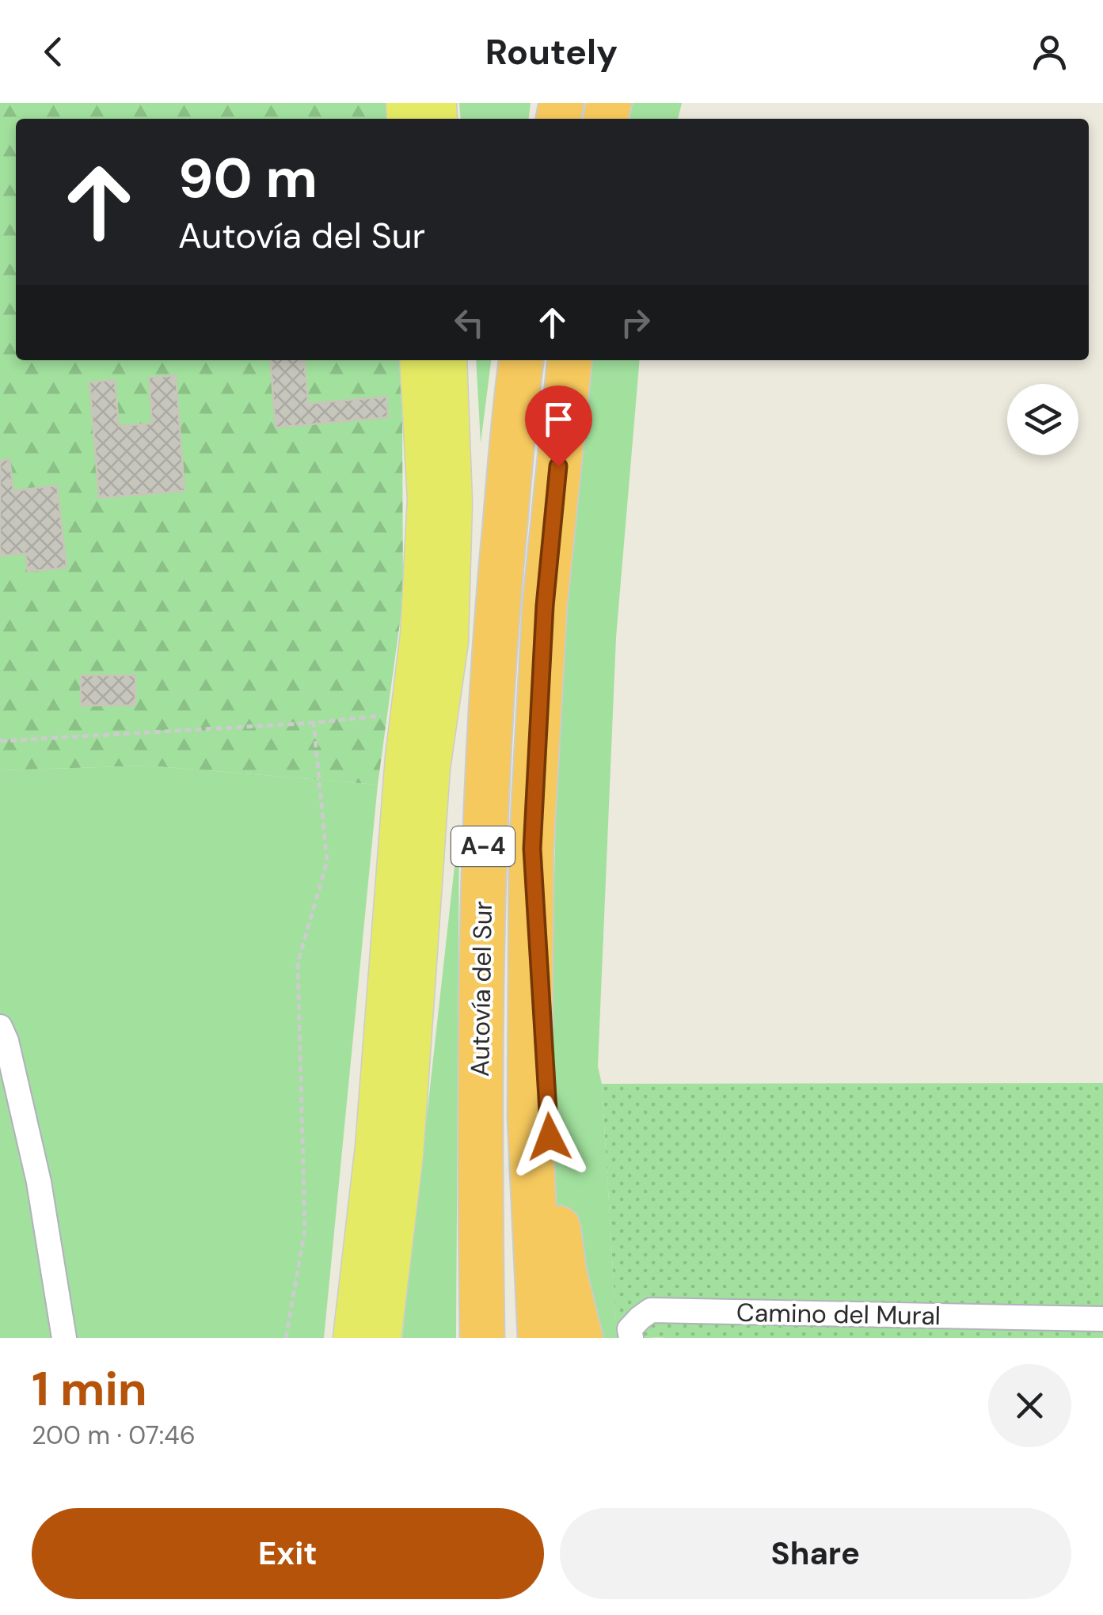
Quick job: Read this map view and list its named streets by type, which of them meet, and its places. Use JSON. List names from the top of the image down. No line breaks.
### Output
{"streets":{"highway":["A-4","Autovía del Sur"],"street":["Camino del Mural"]},"page":{"header":"Routely","turn":["90 m","Autovía del Sur"],"heading":["1 min","200 m · 07:46"],"buttons":["Exit","Share"]}}
